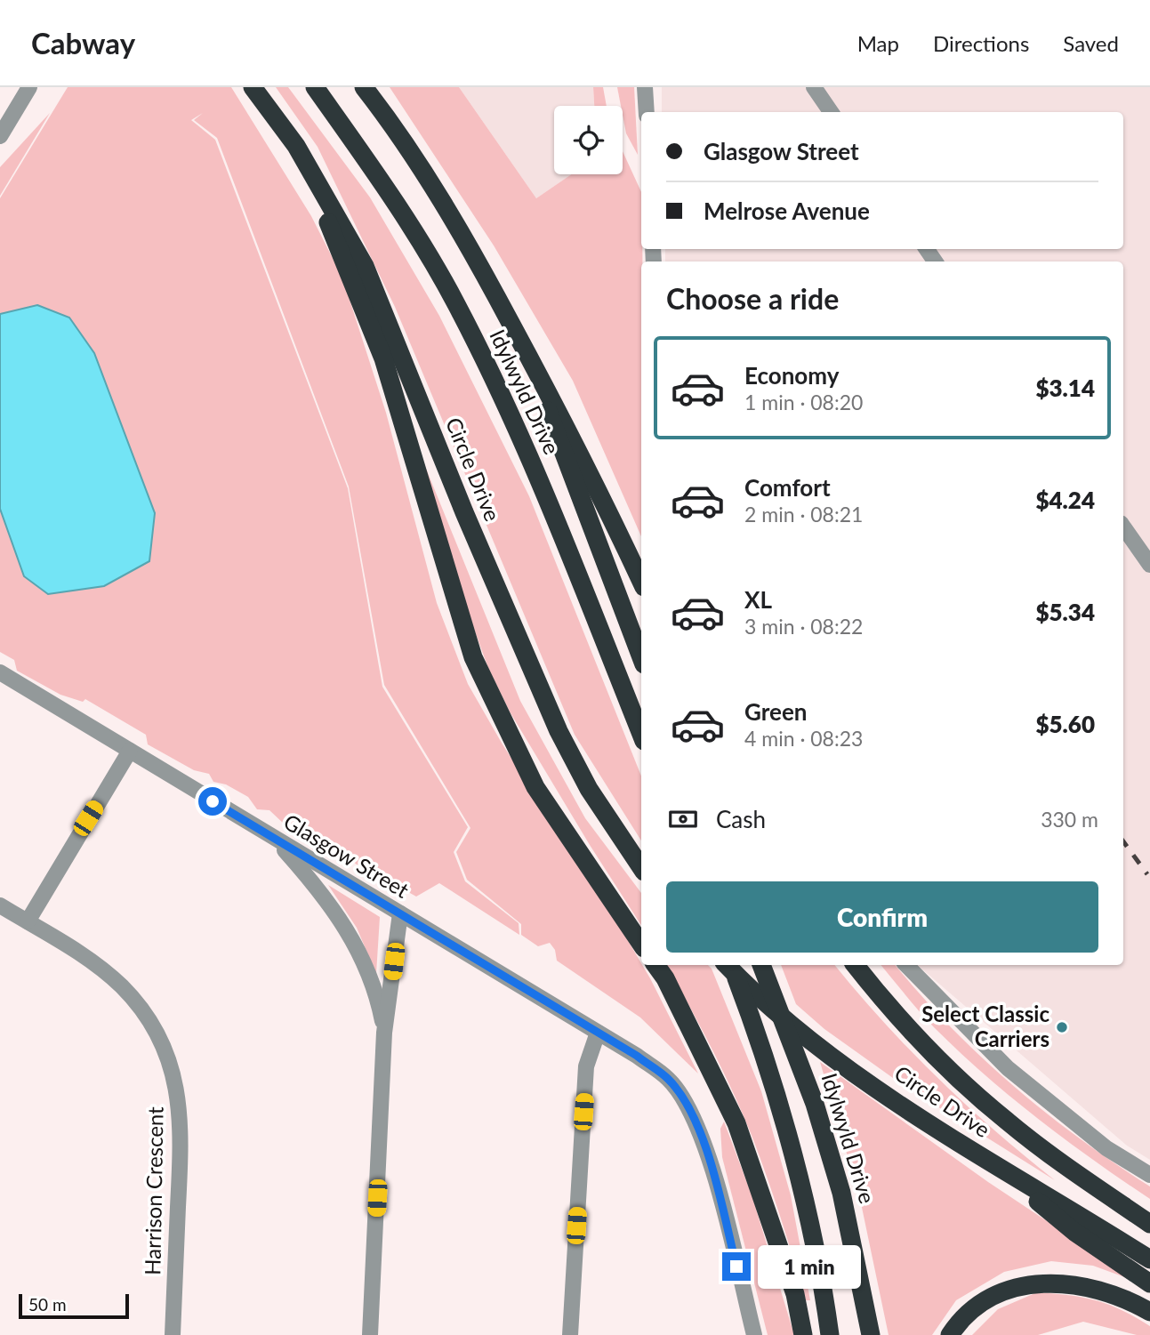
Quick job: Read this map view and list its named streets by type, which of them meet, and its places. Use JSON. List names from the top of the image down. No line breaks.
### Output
{"streets":{"highway":["Idylwyld Drive","Circle Drive"],"street":["Glasgow Street","Harrison Crescent"]},"places":["Select Classic Carriers"],"scale_bar":"50 m","page":{"header":"Cabway","nav":["Map","Directions","Saved"],"banner":["Glasgow Street","Melrose Avenue"],"heading":"Choose a ride","list":[{"name":"Economy","note":"1 min · 08:20","value":"$3.14"},{"name":"Comfort","note":"2 min · 08:21","value":"$4.24"},{"name":"XL","note":"3 min · 08:22","value":"$5.34"},{"name":"Green","note":"4 min · 08:23","value":"$5.60"}],"pay":["Cash","330 m"],"buttons":"Confirm","bubble":"1 min","scale":"50 m"}}
